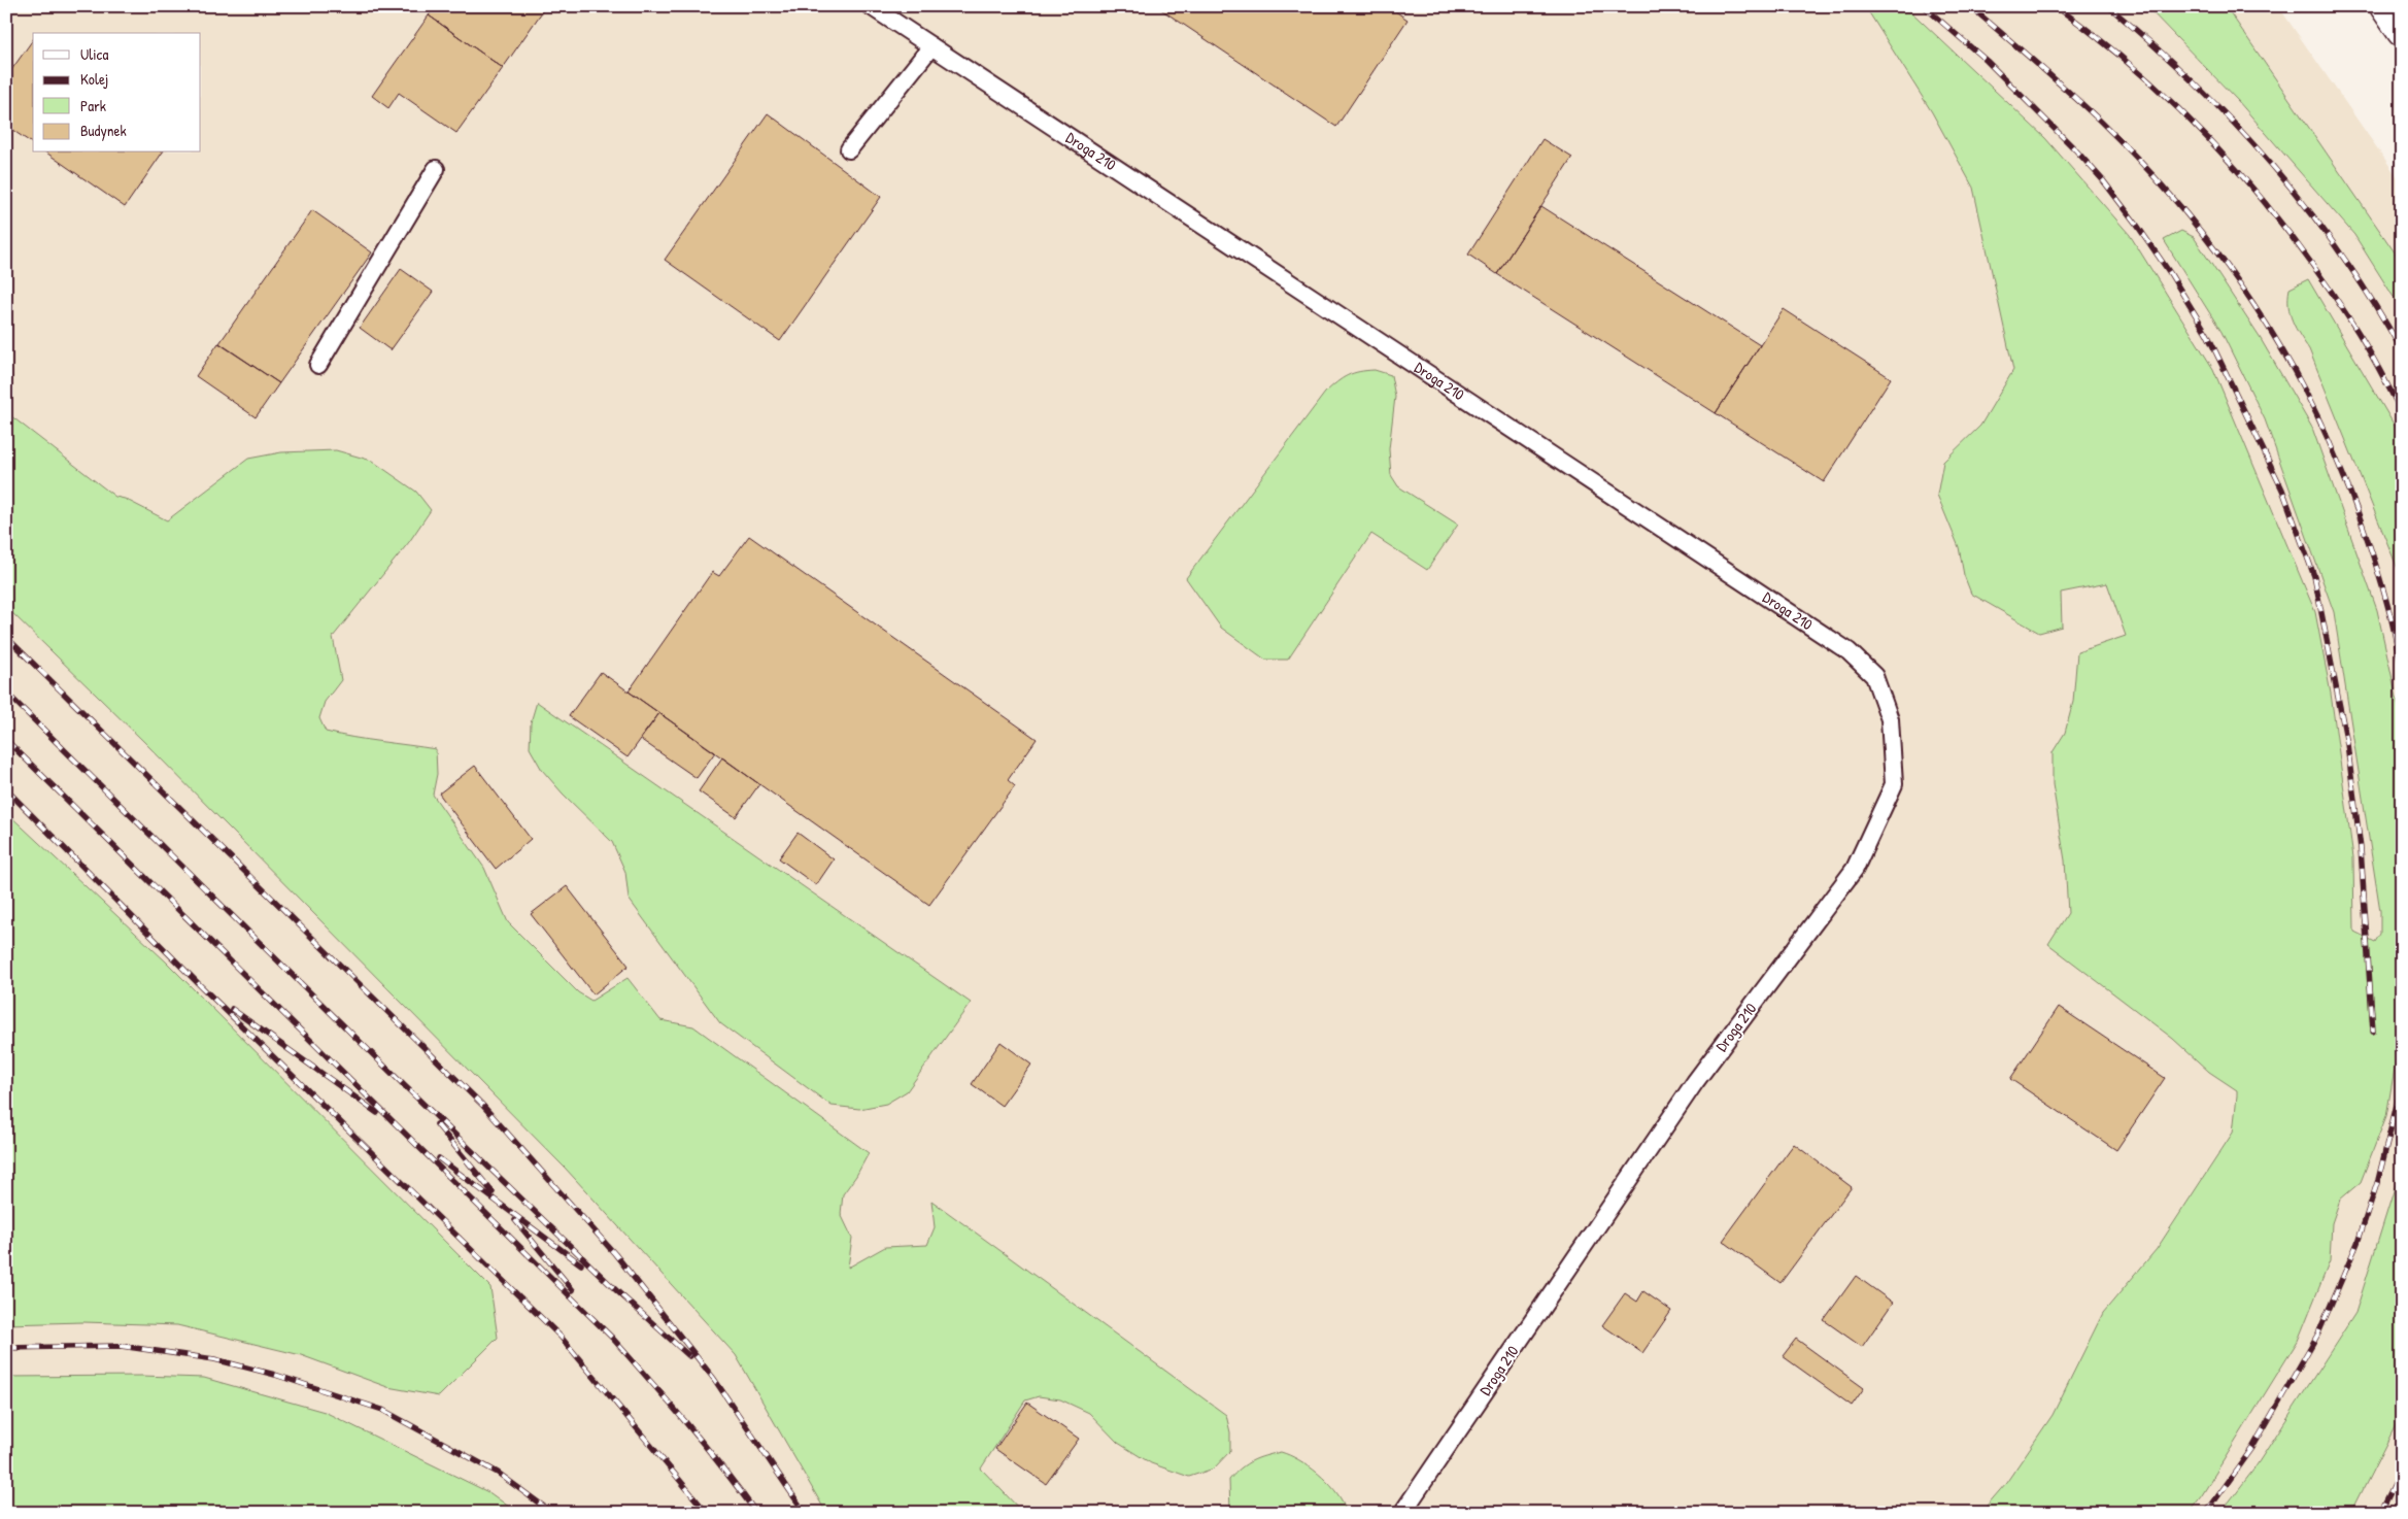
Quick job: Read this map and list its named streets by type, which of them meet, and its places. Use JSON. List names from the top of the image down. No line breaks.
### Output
{"streets":{"lane":["Droga 210"]},"legend":["Ulica","Kolej","Park","Budynek"]}
